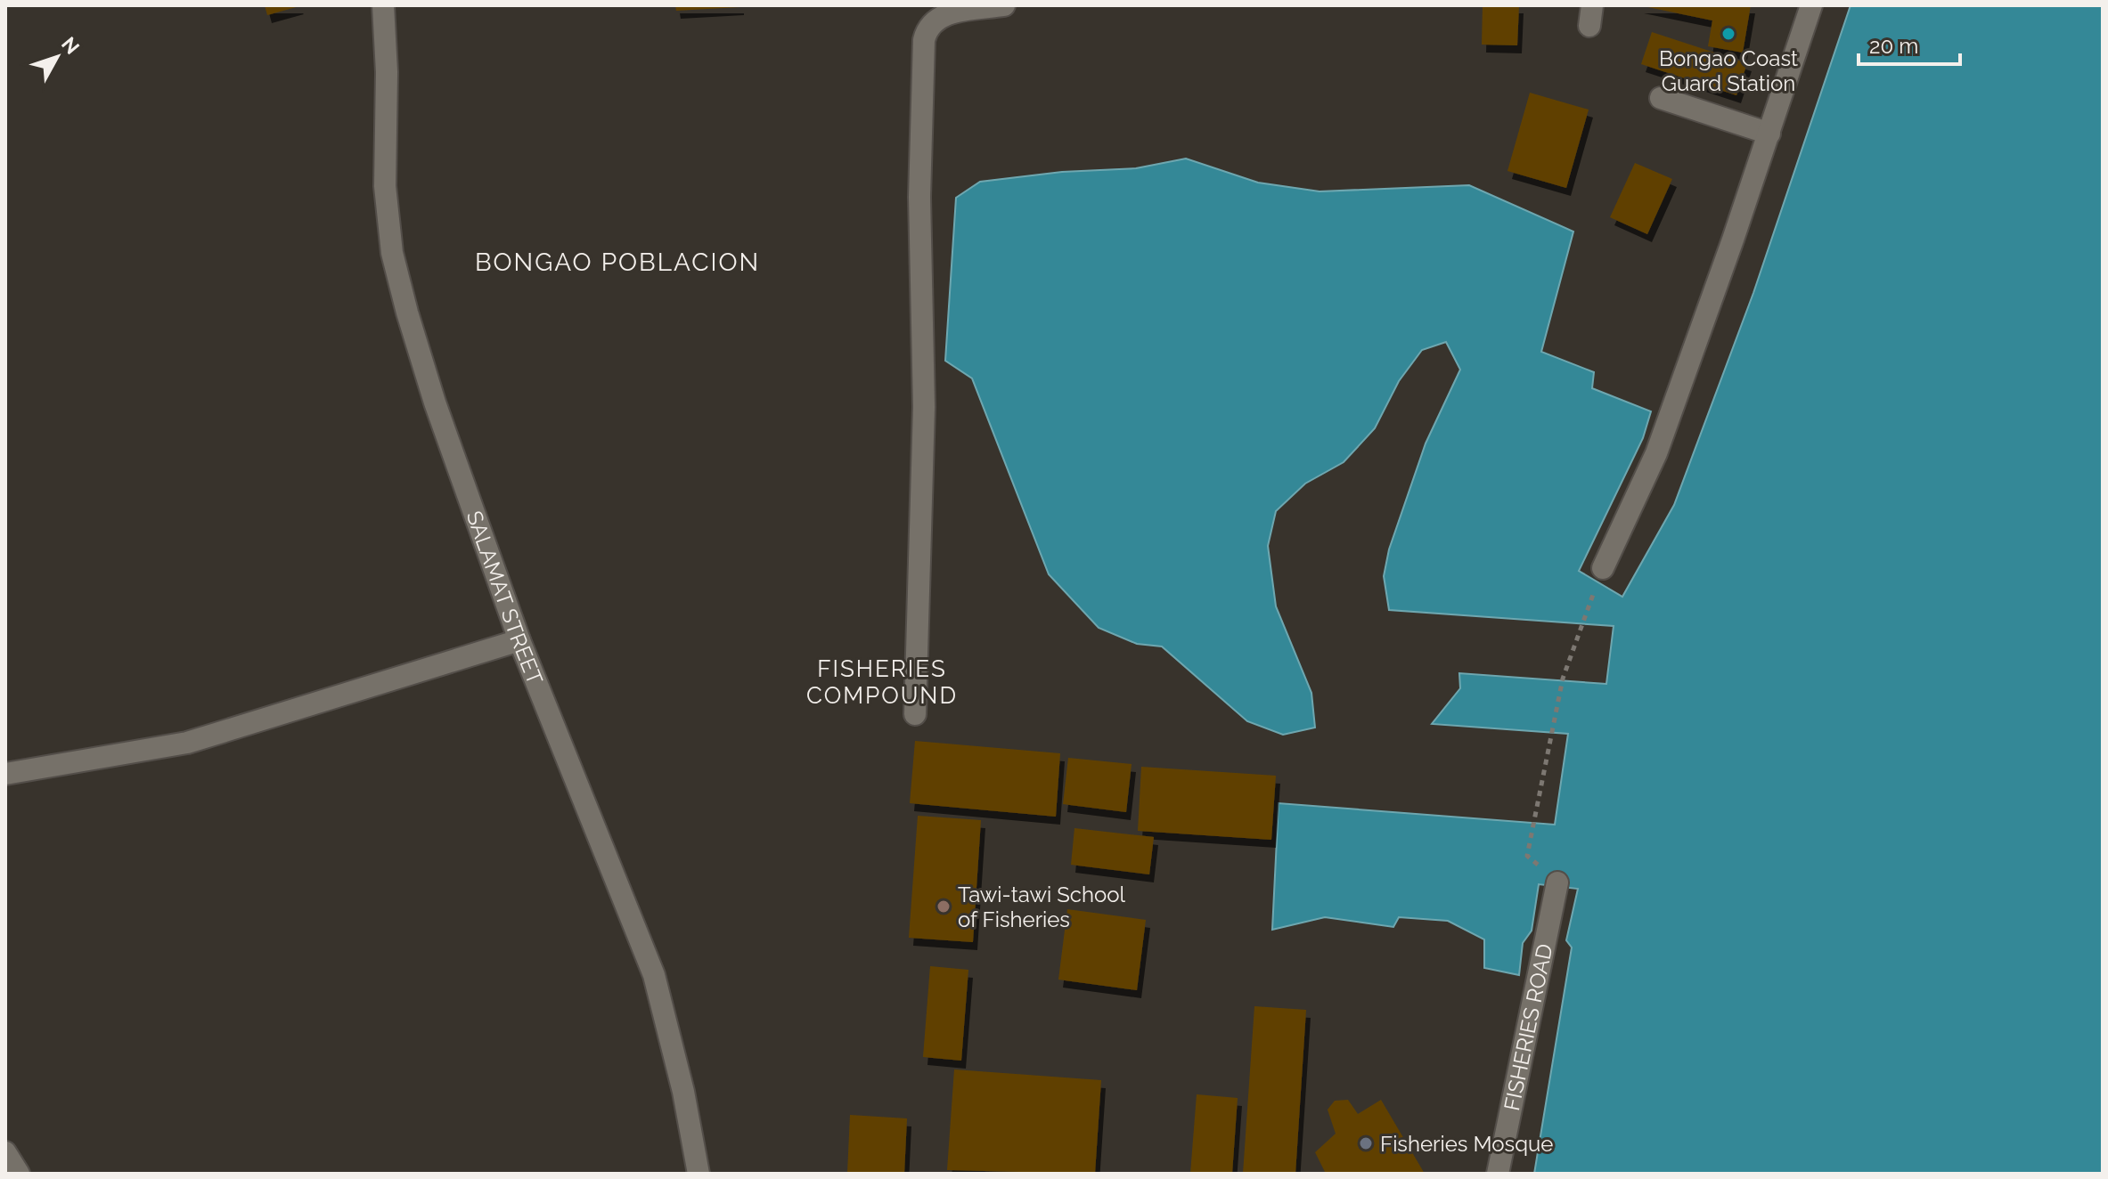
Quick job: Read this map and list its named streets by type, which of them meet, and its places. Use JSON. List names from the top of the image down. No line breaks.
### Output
{"streets":{"street":["SALAMAT STREET","FISHERIES ROAD"]},"districts":["BONGAO POBLACION","FISHERIES COMPOUND"],"places":["Bongao Coast Guard Station","Tawi-tawi School of Fisheries","Fisheries Mosque"],"scale_bar":"20 m","north":"top right"}
